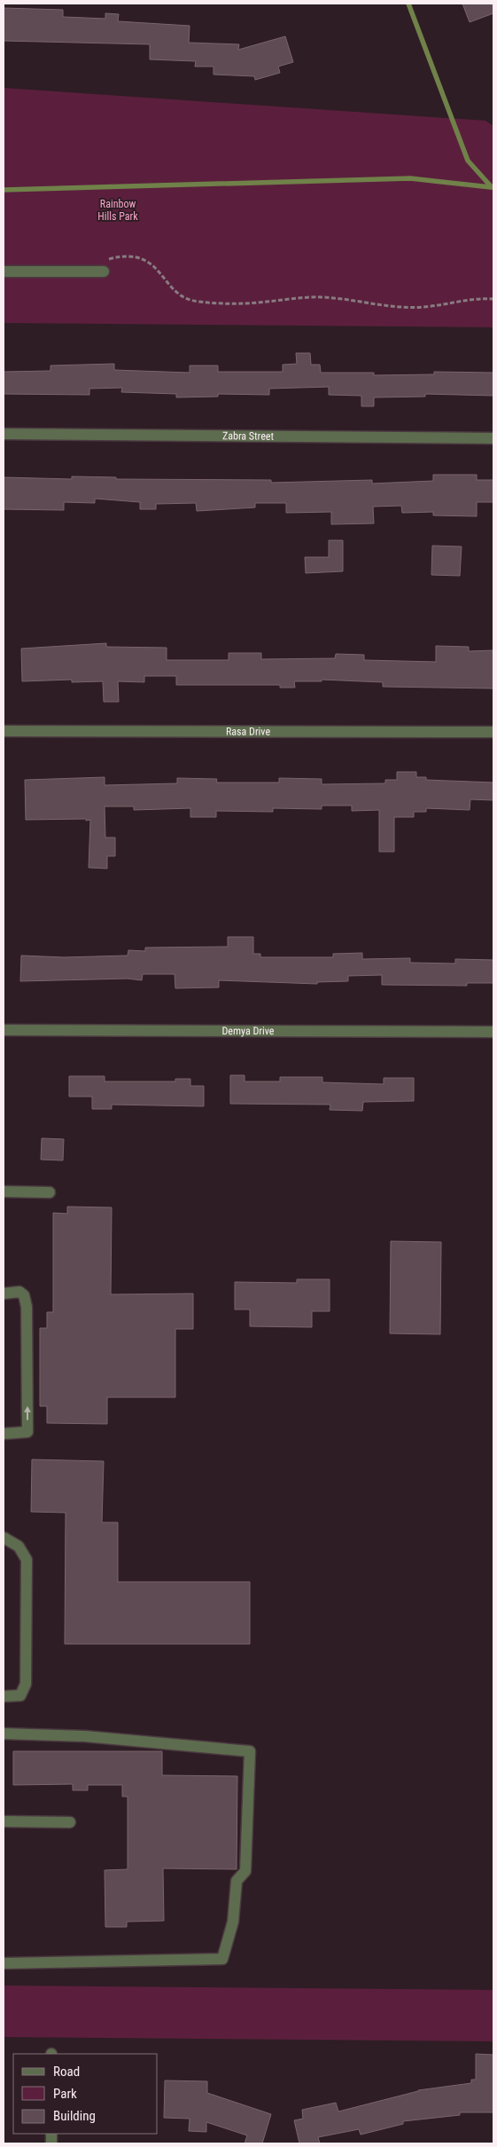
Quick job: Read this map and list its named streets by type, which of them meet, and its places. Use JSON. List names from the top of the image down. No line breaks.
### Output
{"streets":{"street":["Zabra Street","Rasa Drive","Demya Drive"]},"parks":["Rainbow Hills Park"],"legend":["Road","Park","Building"]}
